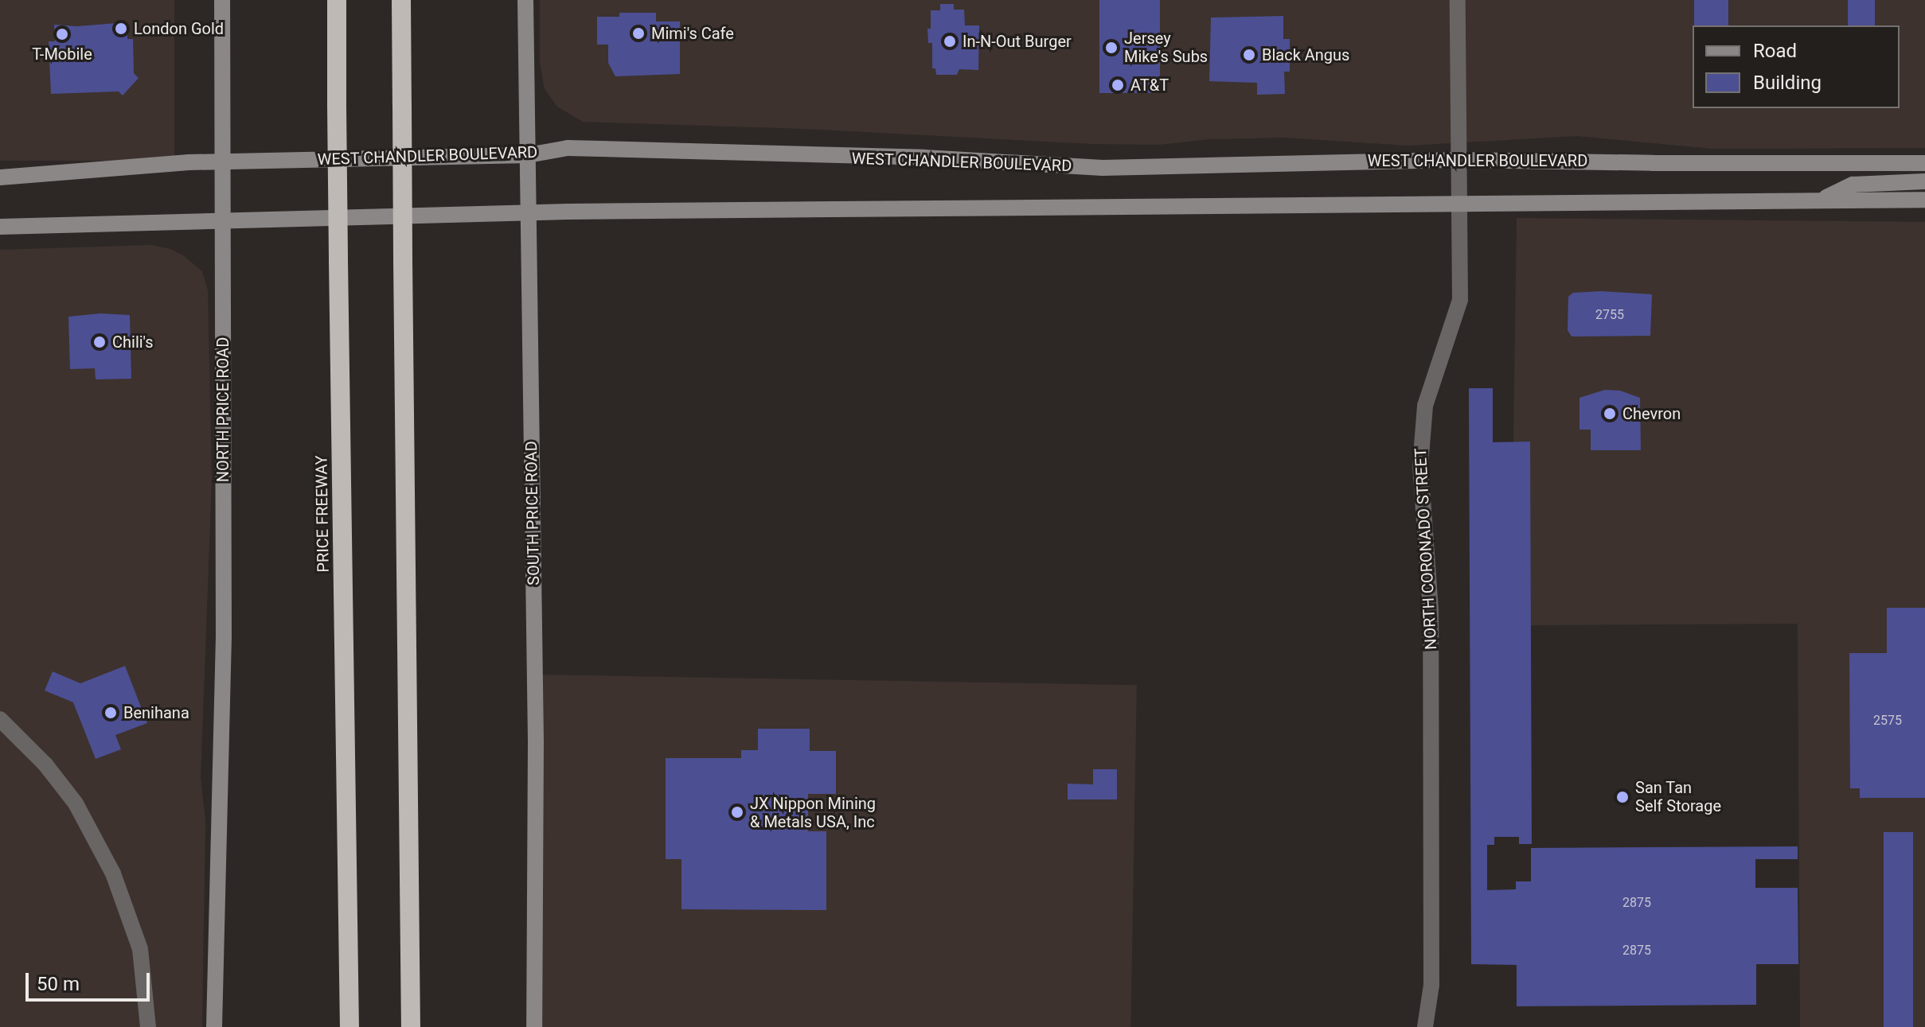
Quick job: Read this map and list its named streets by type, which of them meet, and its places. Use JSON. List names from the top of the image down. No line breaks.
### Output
{"streets":{"highway":["PRICE FREEWAY"],"main road":["WEST CHANDLER BOULEVARD","NORTH PRICE ROAD","SOUTH PRICE ROAD"],"street":["NORTH CORONADO STREET"]},"crossings":[["WEST CHANDLER BOULEVARD","NORTH PRICE ROAD"],["WEST CHANDLER BOULEVARD","SOUTH PRICE ROAD"],["WEST CHANDLER BOULEVARD","NORTH CORONADO STREET"]],"places":["London Gold","Mimi's Cafe","T-Mobile","In-N-Out Burger","Jersey Mike's Subs","Black Angus","AT&T","Chili's","Chevron","Benihana","San Tan Self Storage","JX Nippon Mining & Metals USA, Inc"],"house_numbers":["2755","2575","2875","2875"],"legend":["Road","Building"],"scale_bar":"50 m"}
